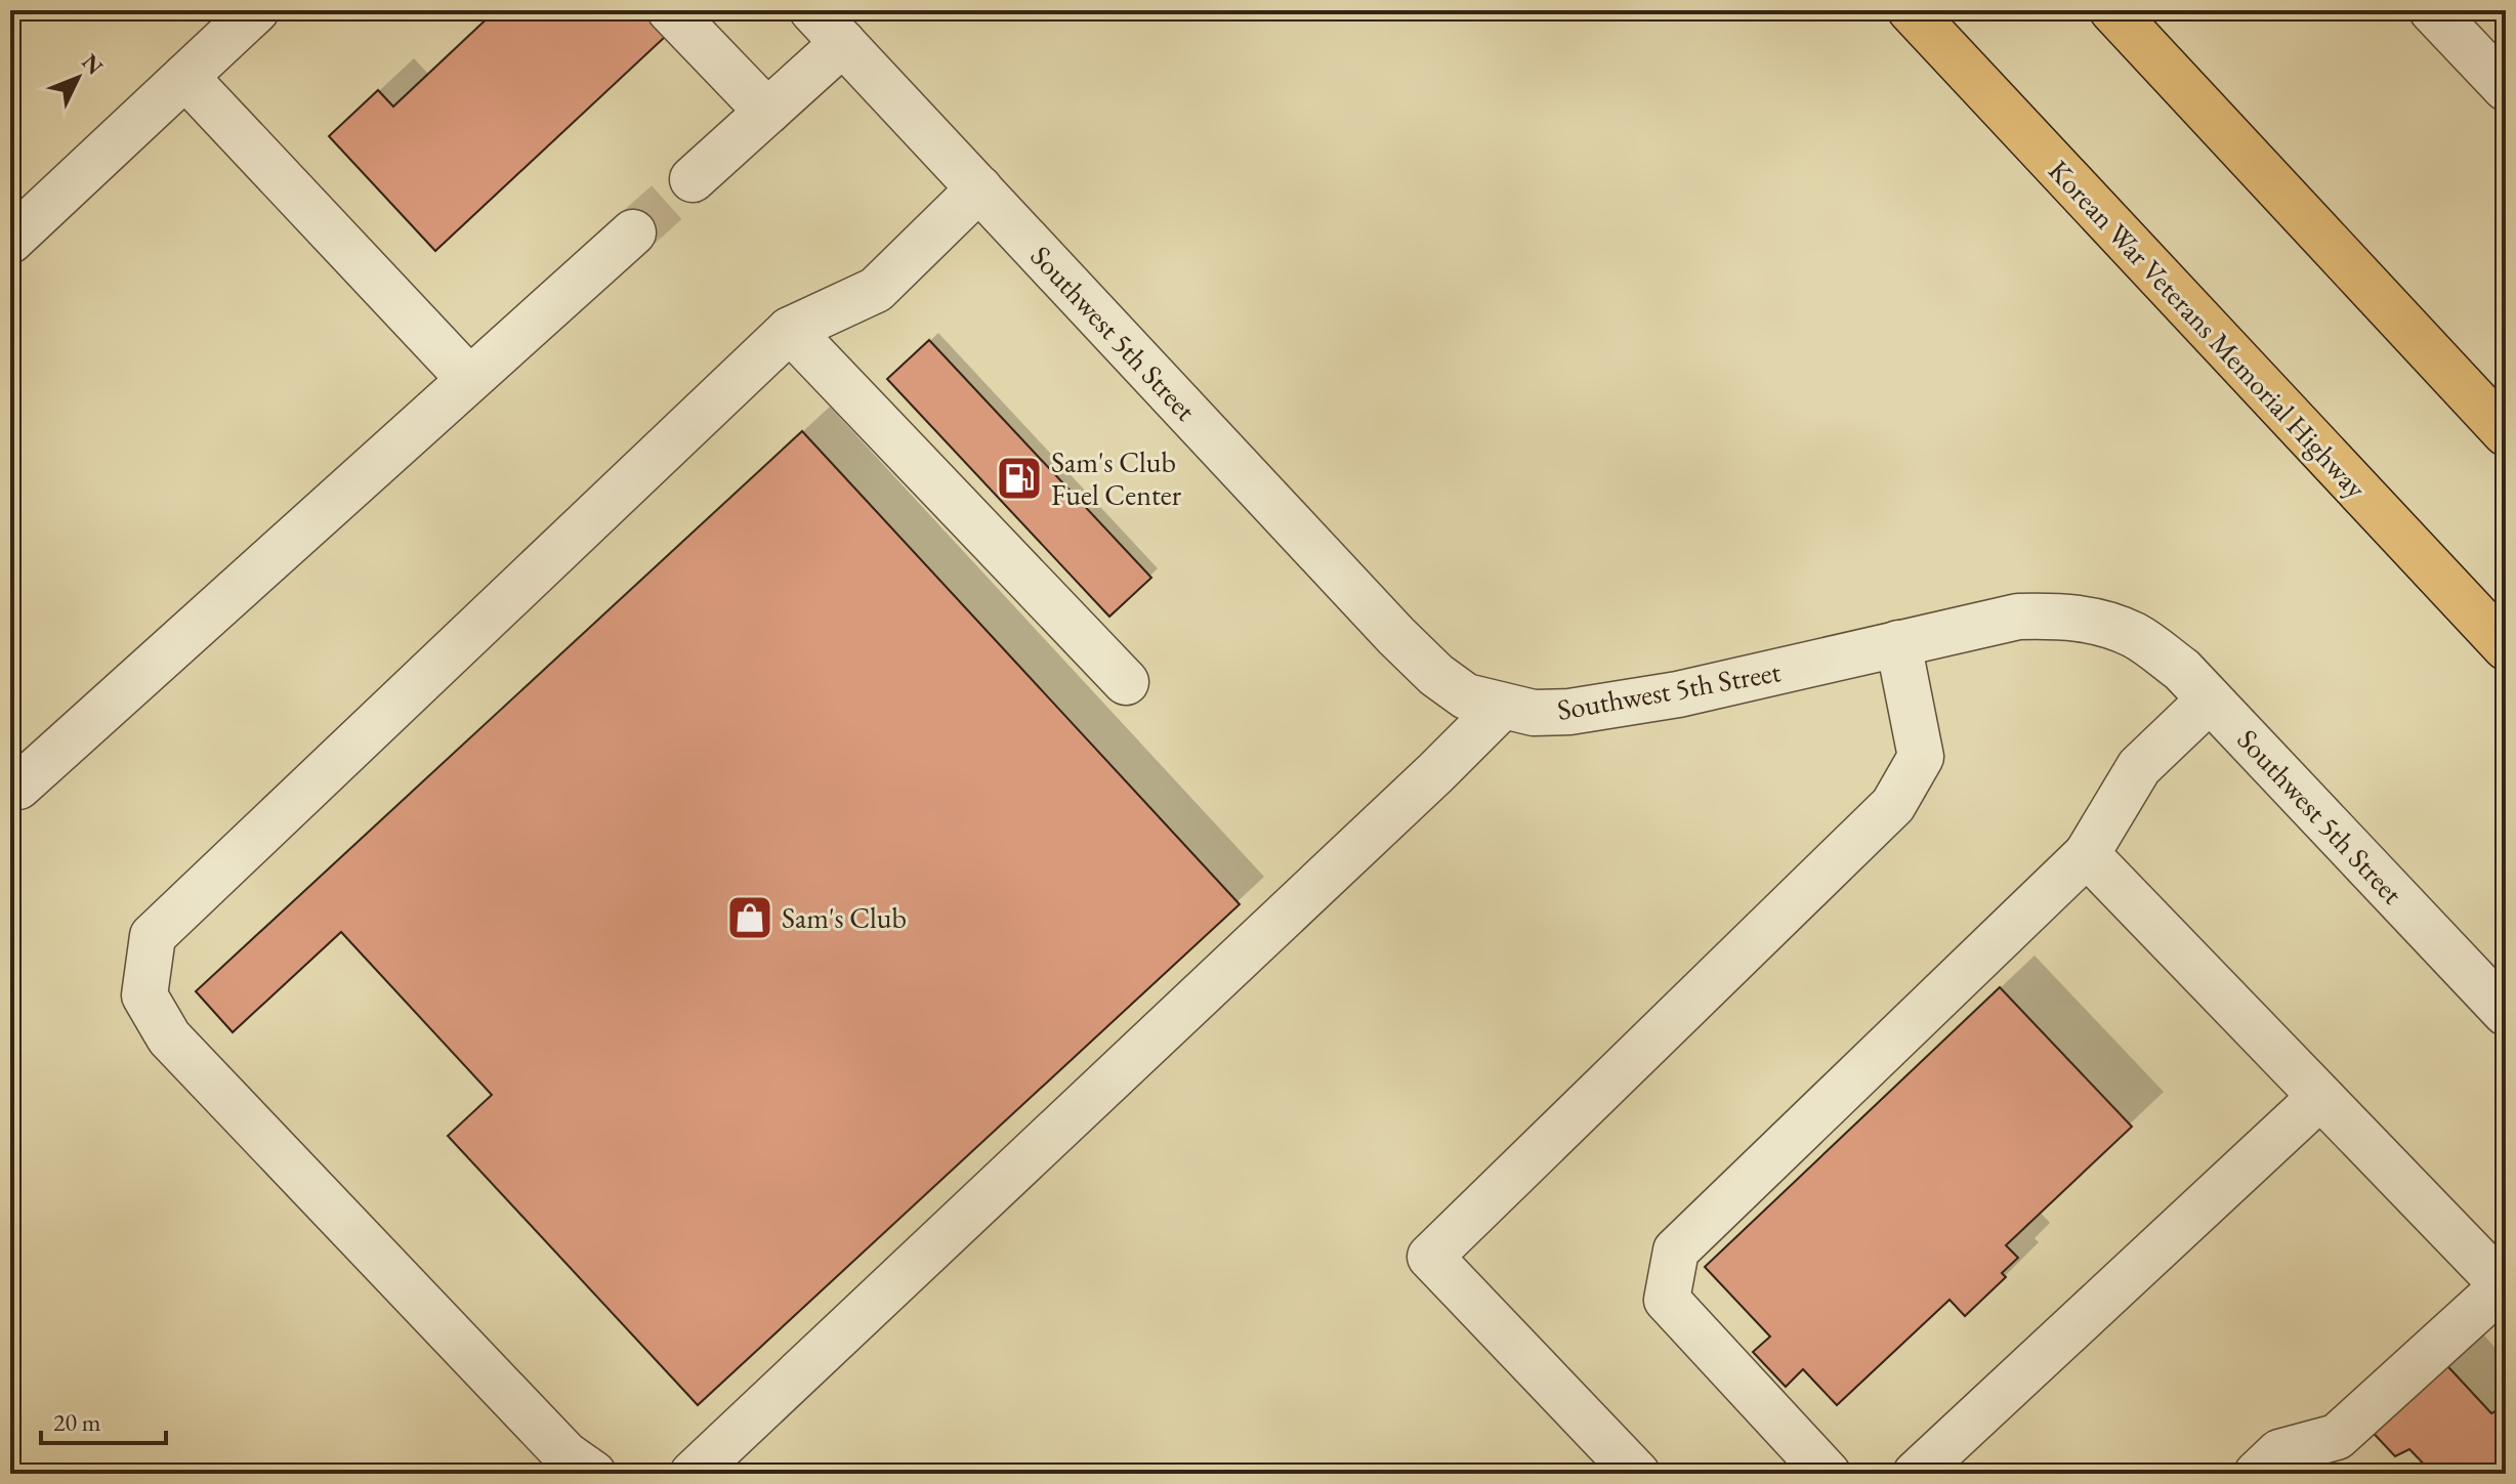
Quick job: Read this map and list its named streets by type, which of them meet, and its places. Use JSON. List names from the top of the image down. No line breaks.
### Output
{"streets":{"highway":["Korean War Veterans Memorial Highway"],"street":["Southwest 5th Street"]},"places":{"fuel station":["Sam's Club Fuel Center"],"shop":["Sam's Club"]},"scale_bar":"20 m","north":"top right"}
